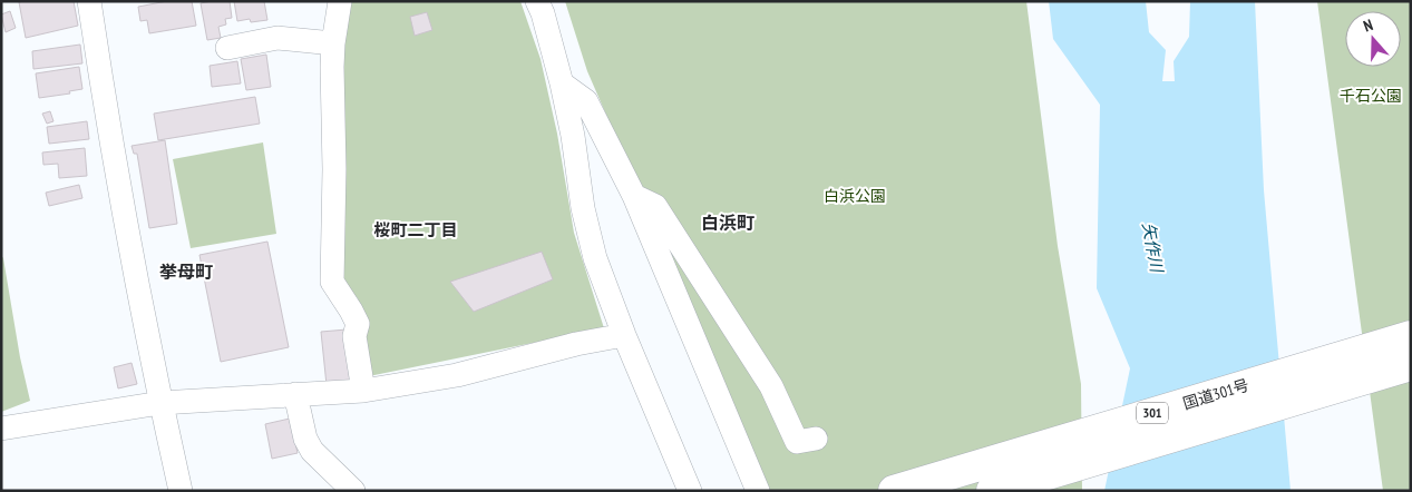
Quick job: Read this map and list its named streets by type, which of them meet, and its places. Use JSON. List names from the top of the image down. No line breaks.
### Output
{"streets":{"highway":["国道301号","301"]},"districts":["白浜町","桜町二丁目","挙母町"],"water":["矢作川"],"parks":["千石公園","白浜公園"],"north":"top"}
